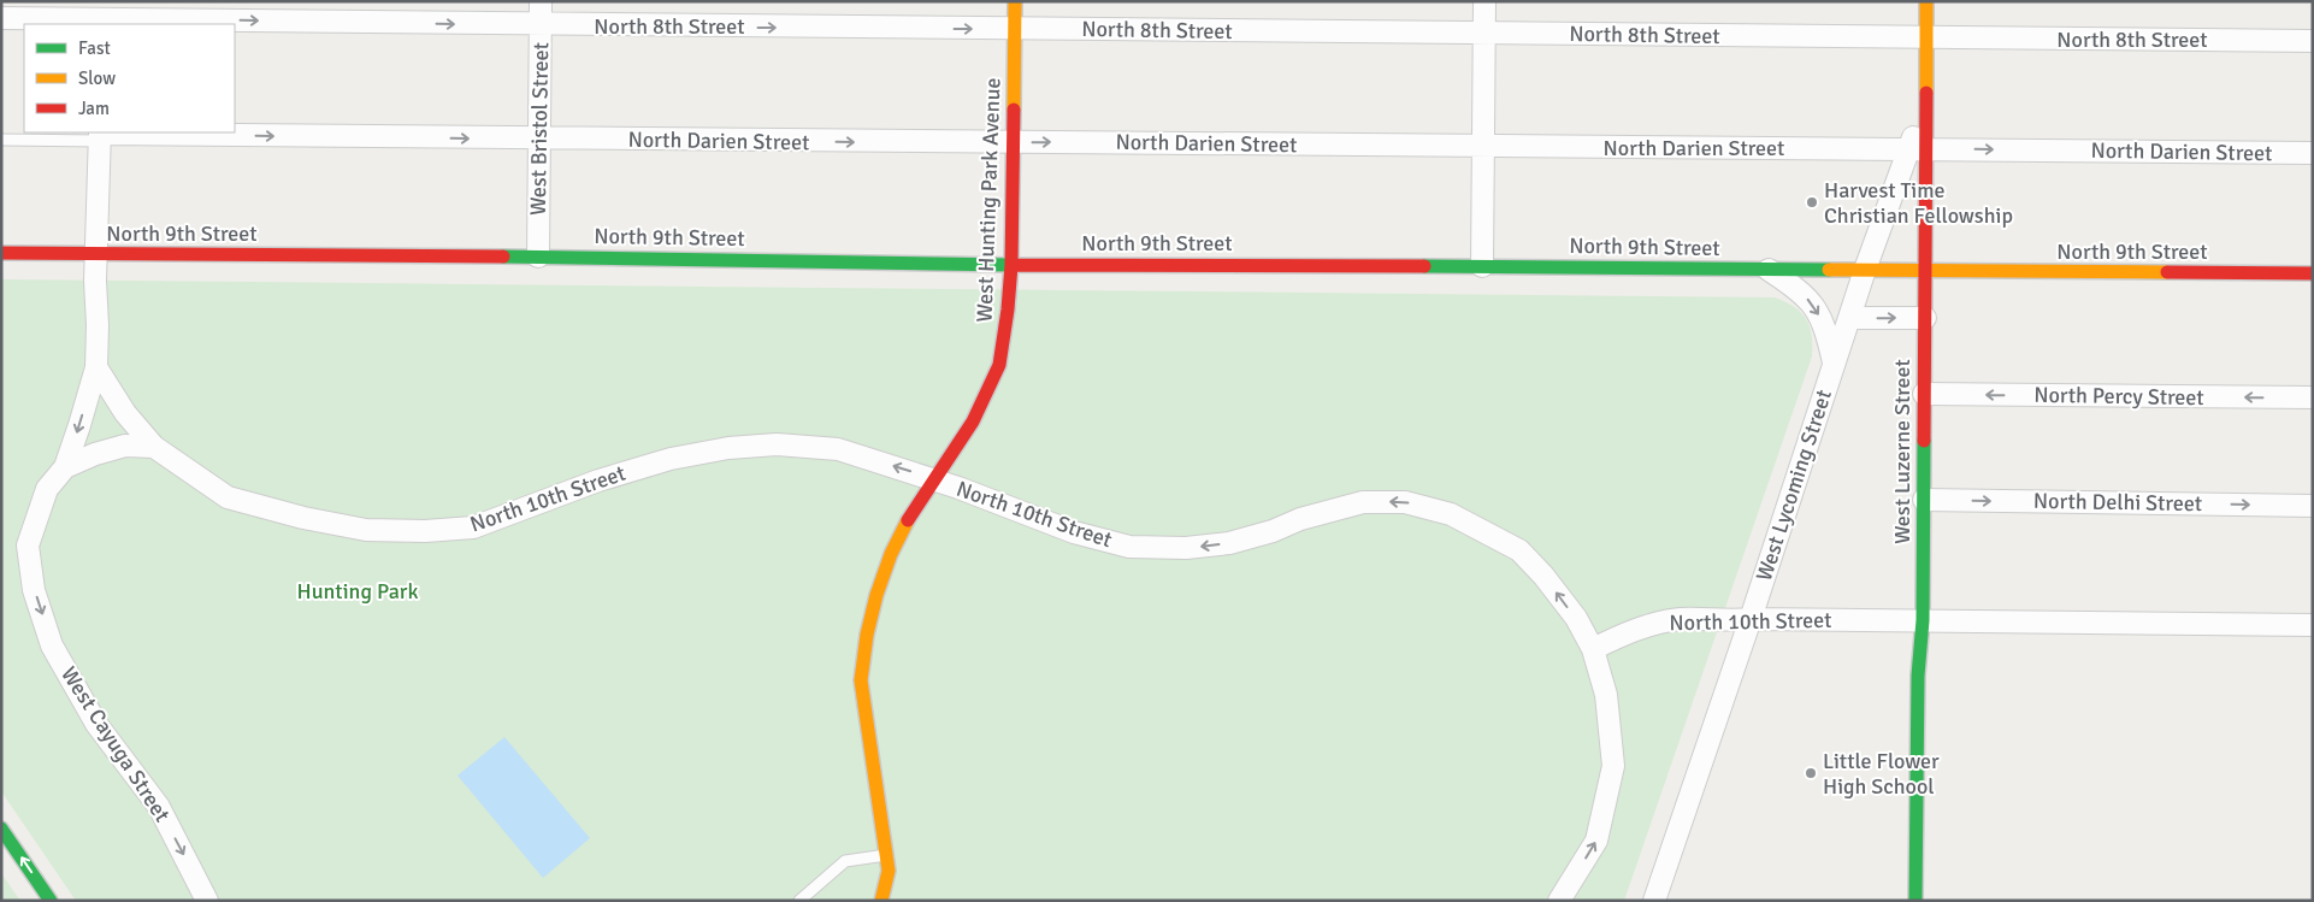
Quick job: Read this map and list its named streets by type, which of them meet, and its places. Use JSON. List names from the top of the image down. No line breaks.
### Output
{"streets":{"main road":["West Hunting Park Avenue","North 9th Street","West Luzerne Street"],"street":["North 8th Street","West Bristol Street","North Darien Street","North Percy Street","West Lycoming Street","North 10th Street","North Delhi Street","West Cayuga Street"]},"crossings":[["North 8th Street","West Bristol Street"],["North 8th Street","West Hunting Park Avenue"],["West Bristol Street","North Darien Street"],["West Bristol Street","North 9th Street"],["North Darien Street","West Hunting Park Avenue"],["North Darien Street","West Luzerne Street"],["North Darien Street","West Lycoming Street"],["North Darien Street","West Cayuga Street"],["West Hunting Park Avenue","North 9th Street"],["West Hunting Park Avenue","North 10th Street"],["North 9th Street","West Luzerne Street"],["North 9th Street","West Lycoming Street"],["North 9th Street","West Cayuga Street"],["North Percy Street","West Luzerne Street"],["West Luzerne Street","West Lycoming Street"],["West Luzerne Street","North 10th Street"],["West Luzerne Street","North Delhi Street"],["West Lycoming Street","North 10th Street"],["North 10th Street","West Cayuga Street"]],"one_way":["North 8th Street","North Darien Street","North Percy Street","North 10th Street","North Delhi Street","West Cayuga Street"],"parks":["Hunting Park"],"places":["Harvest Time Christian Fellowship","Little Flower High School"],"legend":["Fast","Slow","Jam"]}
